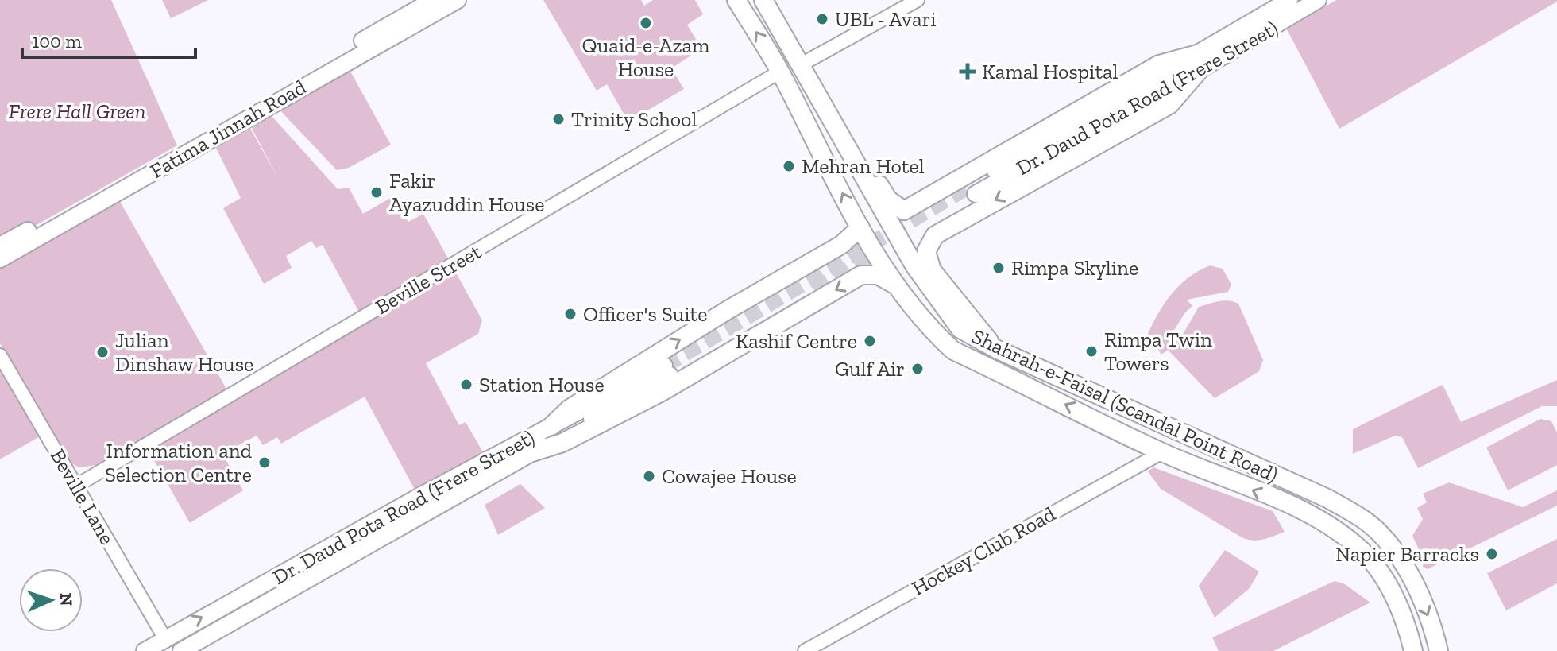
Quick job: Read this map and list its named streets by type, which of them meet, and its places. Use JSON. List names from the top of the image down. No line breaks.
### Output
{"streets":{"highway":["Shahrah-e-Faisal (Scandal Point Road)"],"main road":["Dr. Daud Pota Road (Frere Street)","Fatima Jinnah Road"],"street":["Beville Street","Beville Lane","Hockey Club Road"]},"crossings":[["Dr. Daud Pota Road (Frere Street)","Beville Lane"],["Beville Street","Shahrah-e-Faisal (Scandal Point Road)"],["Beville Street","Beville Lane"],["Shahrah-e-Faisal (Scandal Point Road)","Hockey Club Road"]],"parks":["Frere Hall Green"],"places":{"other":["UBL - Avari","Quaid-e-Azam House","Trinity School","Mehran Hotel","Fakir Ayazuddin House","Rimpa Skyline","Officer's Suite","Kashif Centre","Rimpa Twin Towers","Julian Dinshaw House","Gulf Air","Station House","Information and Selection Centre","Cowajee House","Napier Barracks"],"health":["Kamal Hospital"]},"scale_bar":"100 m","north":"right"}
